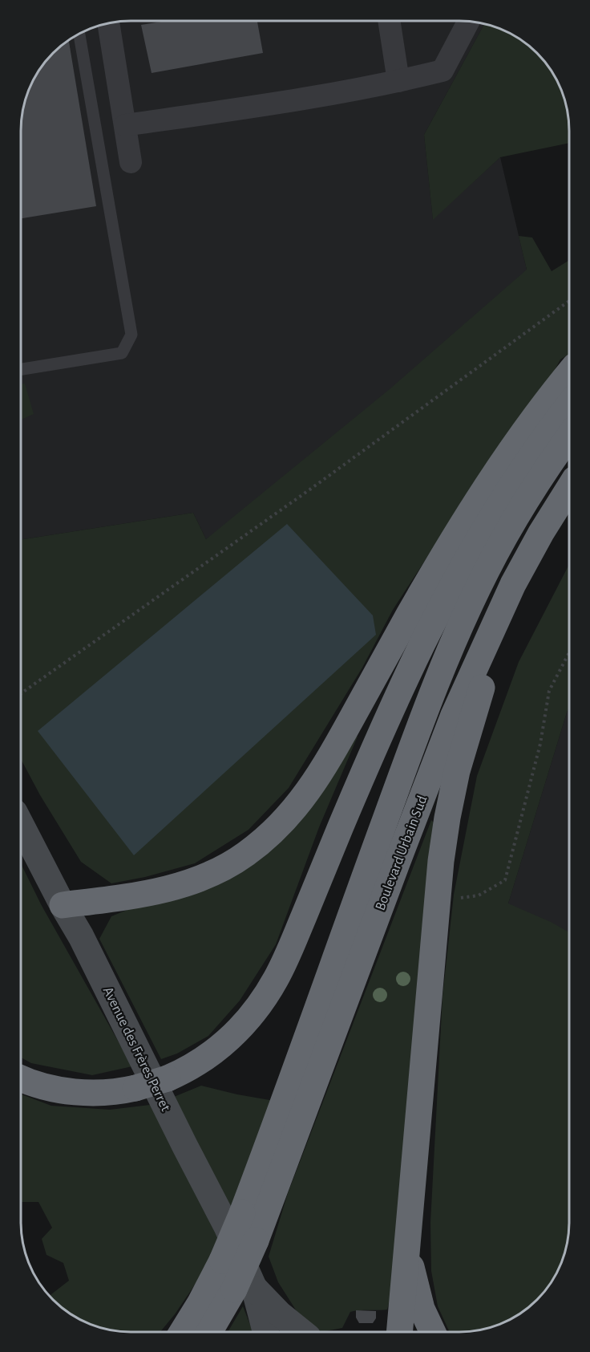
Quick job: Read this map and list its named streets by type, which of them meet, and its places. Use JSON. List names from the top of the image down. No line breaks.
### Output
{"streets":{"highway":["Boulevard Urbain Sud"],"main road":["Avenue des Frères Perret"]},"crossings":[["Boulevard Urbain Sud","Avenue des Frères Perret"]]}
